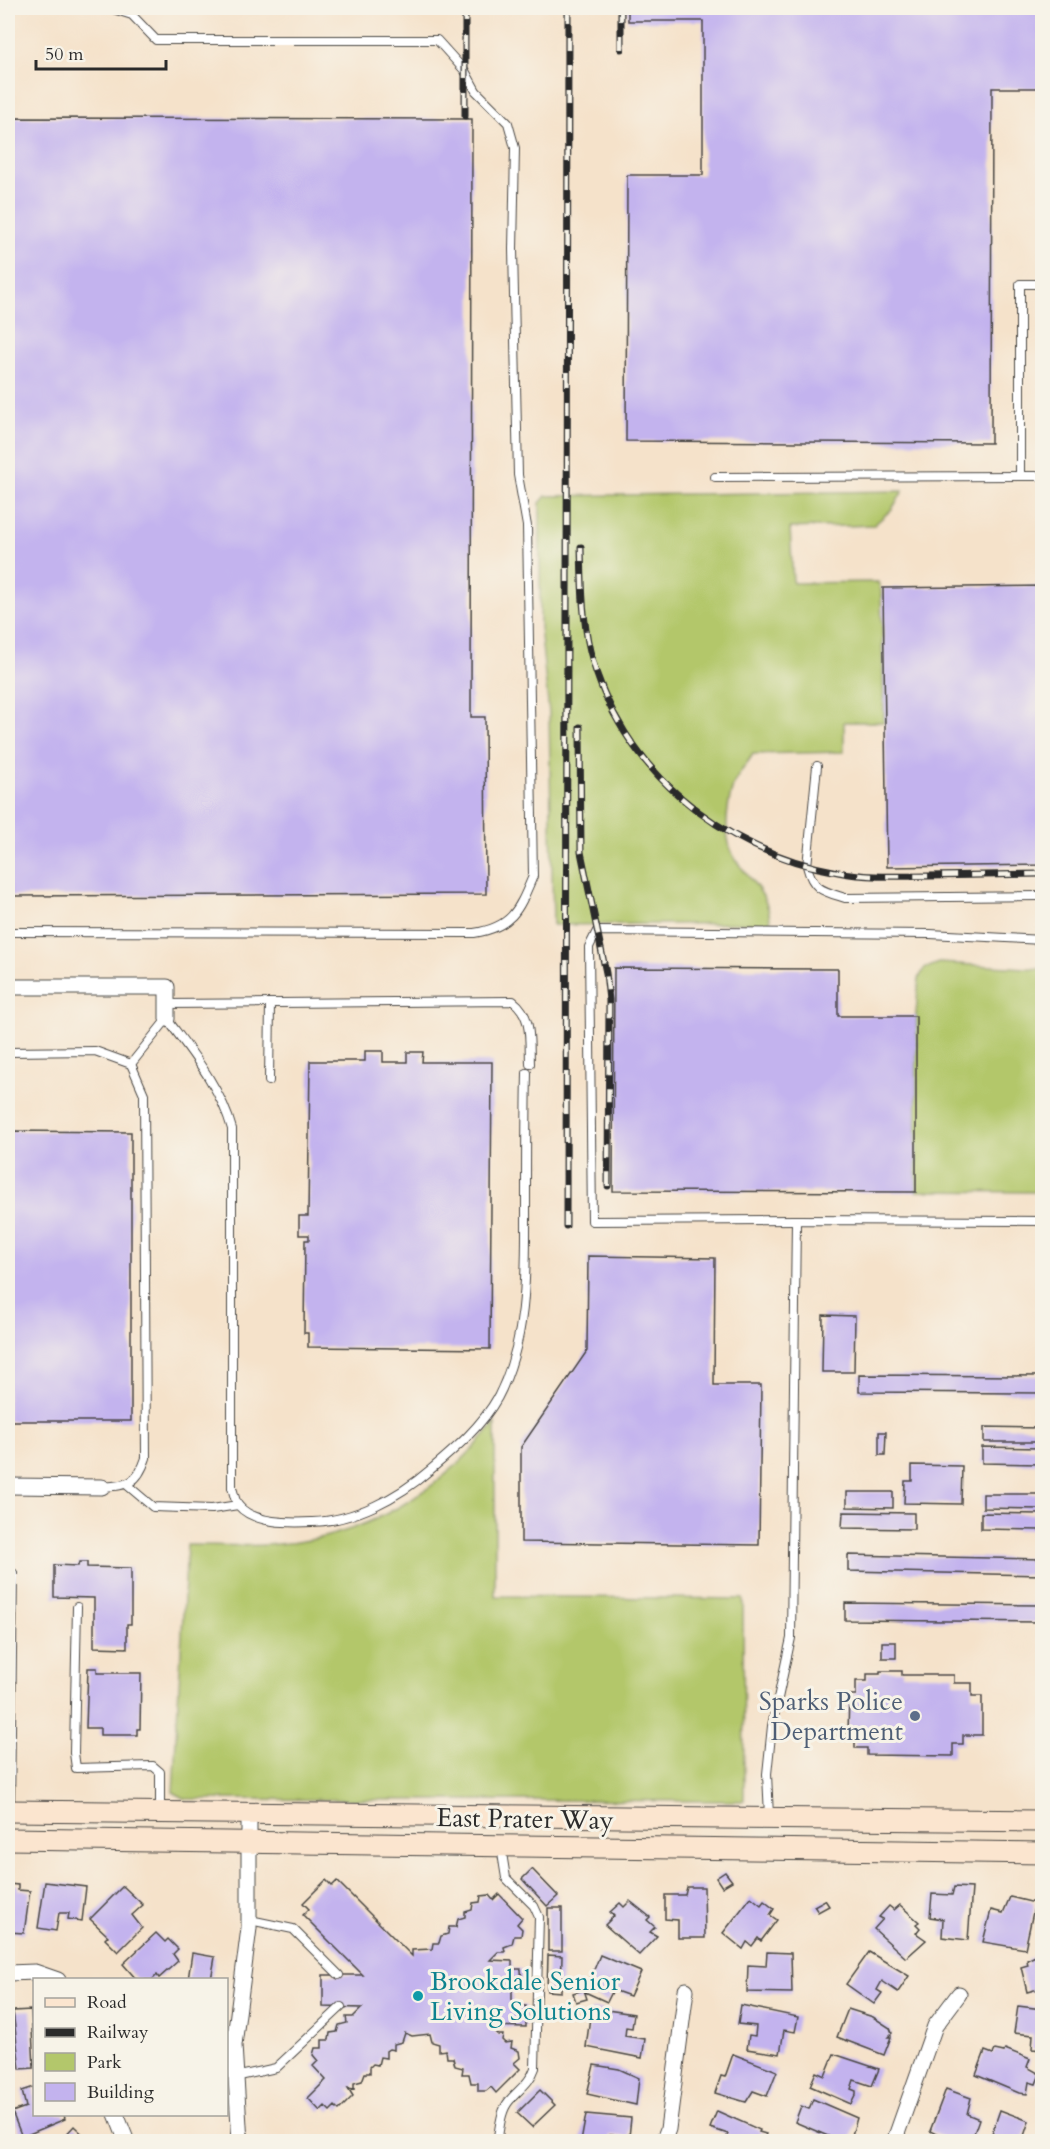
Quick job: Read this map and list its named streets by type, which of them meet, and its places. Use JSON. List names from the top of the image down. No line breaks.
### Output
{"streets":{"main road":["East Prater Way"]},"places":["Sparks Police Department","Brookdale Senior Living Solutions"],"legend":["Road","Railway","Park","Building"],"scale_bar":"50 m"}
